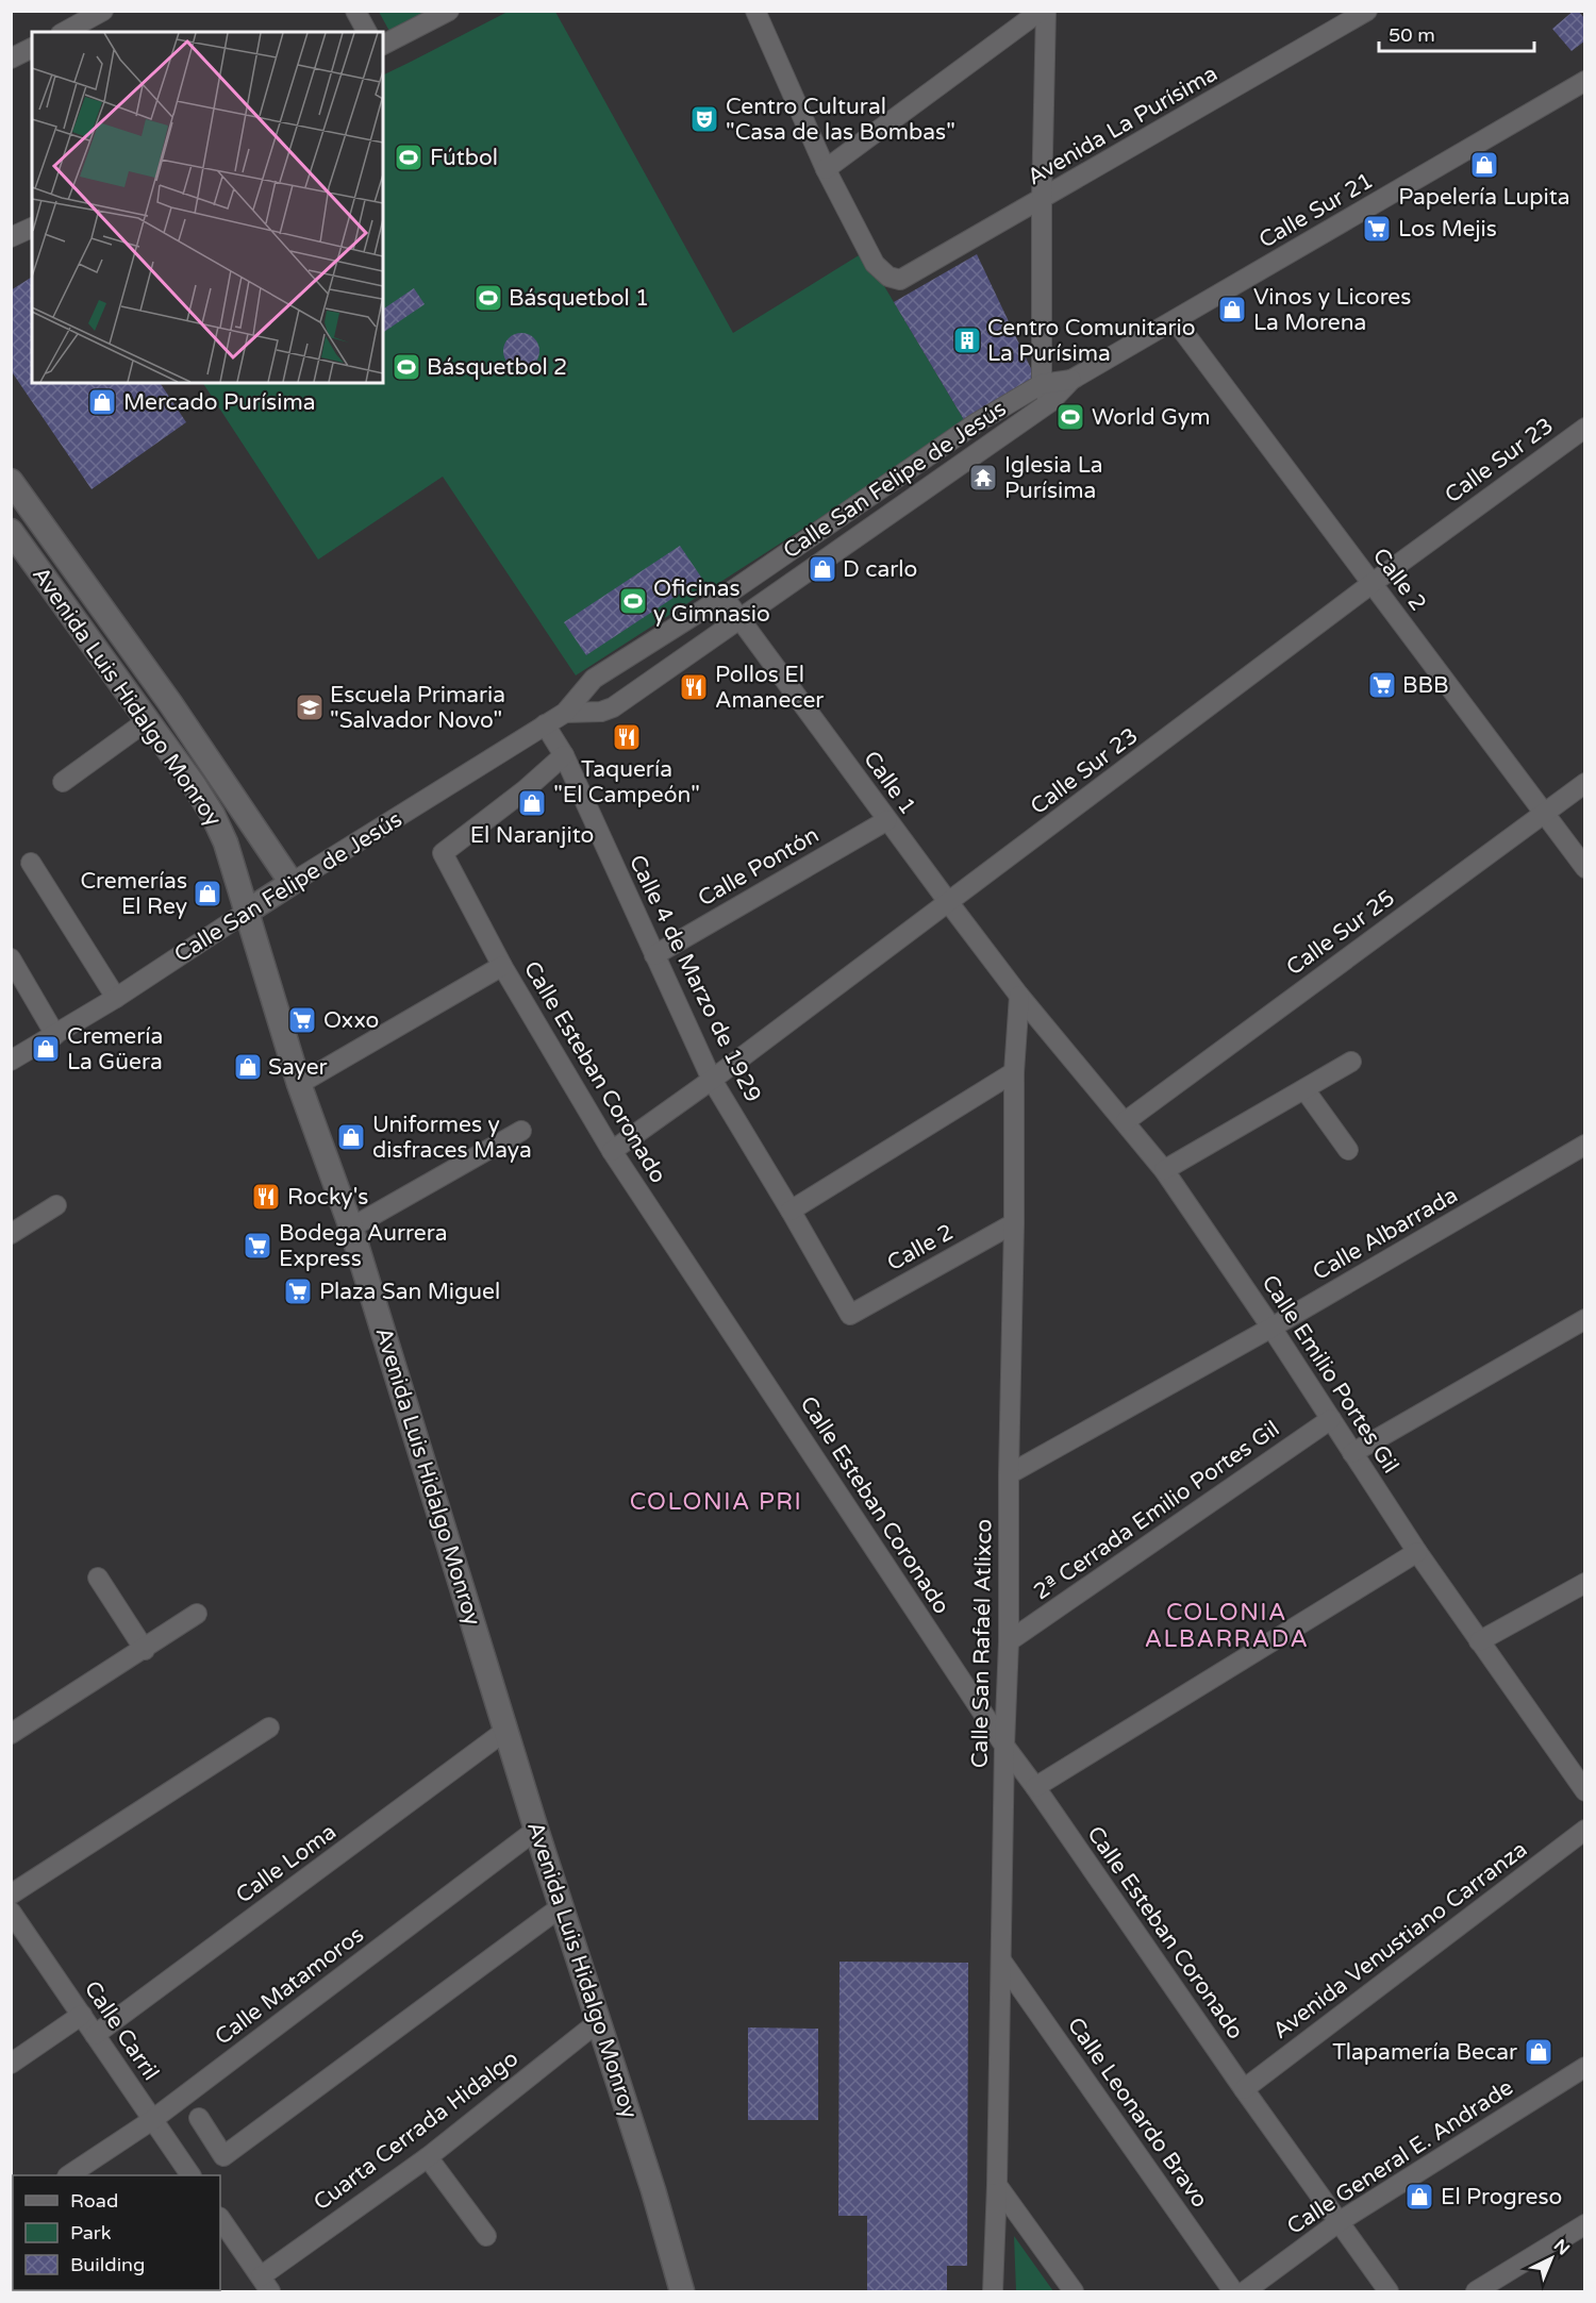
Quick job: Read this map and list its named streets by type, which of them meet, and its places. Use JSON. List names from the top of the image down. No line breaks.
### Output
{"streets":{"street":["Avenida La Purísima","Calle Sur 21","Calle Sur 23","Calle San Felipe de Jesús","Calle 2","Avenida Luis Hidalgo Monroy","Calle 1","Calle Pontón","Calle Sur 25","Calle 4 de Marzo de 1929","Calle Esteban Coronado","Calle Albarrada","Calle Emilio Portes Gil","2ª Cerrada Emilio Portes Gil","Calle San Rafaél Atlixco","Calle Loma","Avenida Venustiano Carranza","Calle Matamoros","Calle Carril","Calle Leonardo Bravo","Cuarta Cerrada Hidalgo","Calle General E. Andrade"]},"crossings":[["Calle Sur 21","Calle San Felipe de Jesús"],["Calle Sur 21","Calle 2"],["Calle Sur 23","Calle 2"],["Calle Sur 23","Calle 1"],["Calle Sur 23","Calle 4 de Marzo de 1929"],["Calle Sur 23","Calle Esteban Coronado"],["Calle San Felipe de Jesús","Avenida Luis Hidalgo Monroy"],["Calle San Felipe de Jesús","Calle 1"],["Calle San Felipe de Jesús","Calle 4 de Marzo de 1929"],["Calle 2","Calle Sur 25"],["Calle 2","Calle 4 de Marzo de 1929"],["Calle 2","Calle San Rafaél Atlixco"],["Avenida Luis Hidalgo Monroy","Calle Loma"],["Avenida Luis Hidalgo Monroy","Calle Matamoros"],["Avenida Luis Hidalgo Monroy","Cuarta Cerrada Hidalgo"],["Calle 1","Calle Pontón"],["Calle 1","Calle Emilio Portes Gil"],["Calle 1","Calle San Rafaél Atlixco"],["Calle Pontón","Calle 4 de Marzo de 1929"],["Calle Sur 25","Calle Emilio Portes Gil"],["Calle 4 de Marzo de 1929","Calle Esteban Coronado"],["Calle Esteban Coronado","Calle San Rafaél Atlixco"],["Calle Esteban Coronado","Avenida Venustiano Carranza"],["Calle Esteban Coronado","Calle General E. Andrade"],["Calle Albarrada","Calle Emilio Portes Gil"],["Calle Albarrada","Calle San Rafaél Atlixco"],["Calle Emilio Portes Gil","2ª Cerrada Emilio Portes Gil"],["Calle Emilio Portes Gil","Calle San Rafaél Atlixco"],["2ª Cerrada Emilio Portes Gil","Calle San Rafaél Atlixco"],["Calle San Rafaél Atlixco","Calle Leonardo Bravo"],["Calle Loma","Calle Carril"],["Calle Matamoros","Calle Carril"]],"districts":["COLONIA PRI","COLONIA ALBARRADA"],"places":{"theatre":["Centro Cultural \"Casa de las Bombas\""],"sports":["Fútbol","Básquetbol 1","Básquetbol 2","World Gym","Oficinas y Gimnasio"],"shop":["Papelería Lupita","Vinos y Licores La Morena","Mercado Purísima","D carlo","El Naranjito","Cremerías El Rey","Cremería La Güera","Sayer","Uniformes y disfraces Maya","Tlapamería Becar","El Progreso"],"supermarket":["Los Mejis","BBB","Oxxo","Bodega Aurrera Express","Plaza San Miguel"],"building":["Centro Comunitario La Purísima"],"temple":["Iglesia La Purísima"],"restaurant":["Pollos El Amanecer","Taquería \"El Campeón\"","Rocky's"],"school or university":["Escuela Primaria \"Salvador Novo\""]},"legend":["Road","Park","Building"],"scale_bar":"50 m","north":"top right"}
